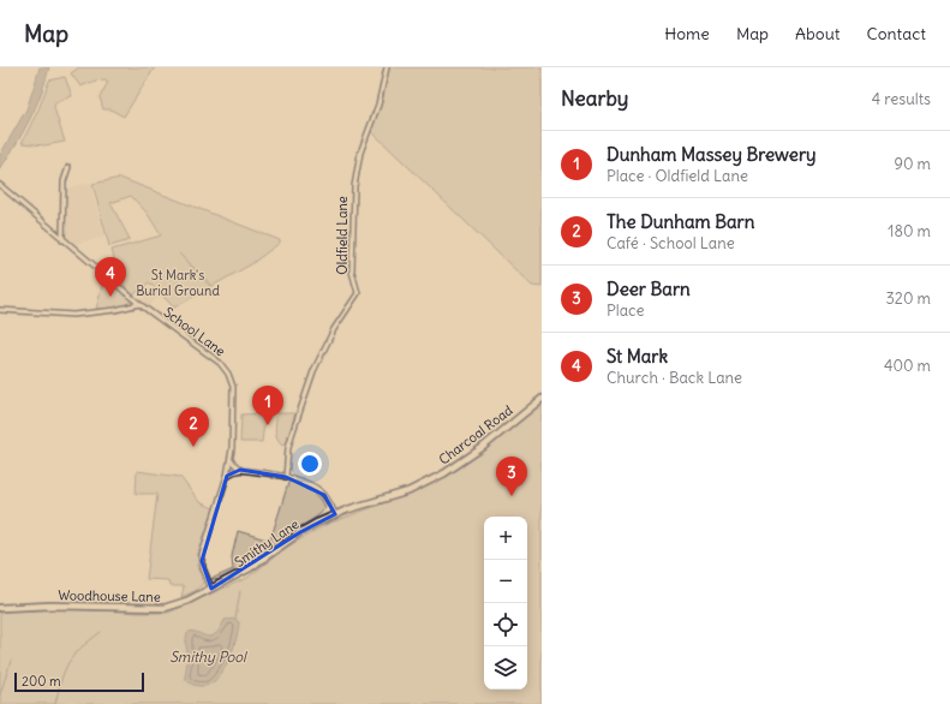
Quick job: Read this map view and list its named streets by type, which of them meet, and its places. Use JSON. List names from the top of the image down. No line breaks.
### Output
{"streets":{"main road":["Charcoal Road","Smithy Lane","Woodhouse Lane"],"street":["Oldfield Lane","School Lane"]},"crossings":[["Charcoal Road","Smithy Lane"],["Smithy Lane","Woodhouse Lane"]],"water":["Smithy Pool"],"parks":["St Mark's Burial Ground"],"scale_bar":"200 m","page":{"header":"Map","nav":["Home","Map","About","Contact"],"heading":["Nearby","4 results"],"list":[{"mark":"1","name":"Dunham Massey Brewery","note":"Place · Oldfield Lane","value":"90 m"},{"mark":"2","name":"The Dunham Barn","note":"Café · School Lane","value":"180 m"},{"mark":"3","name":"Deer Barn","note":"Place","value":"320 m"},{"mark":"4","name":"St Mark","note":"Church · Back Lane","value":"400 m"}],"pins":["4","1","2","3"],"map_buttons":["+","−"],"scale":"200 m"}}
